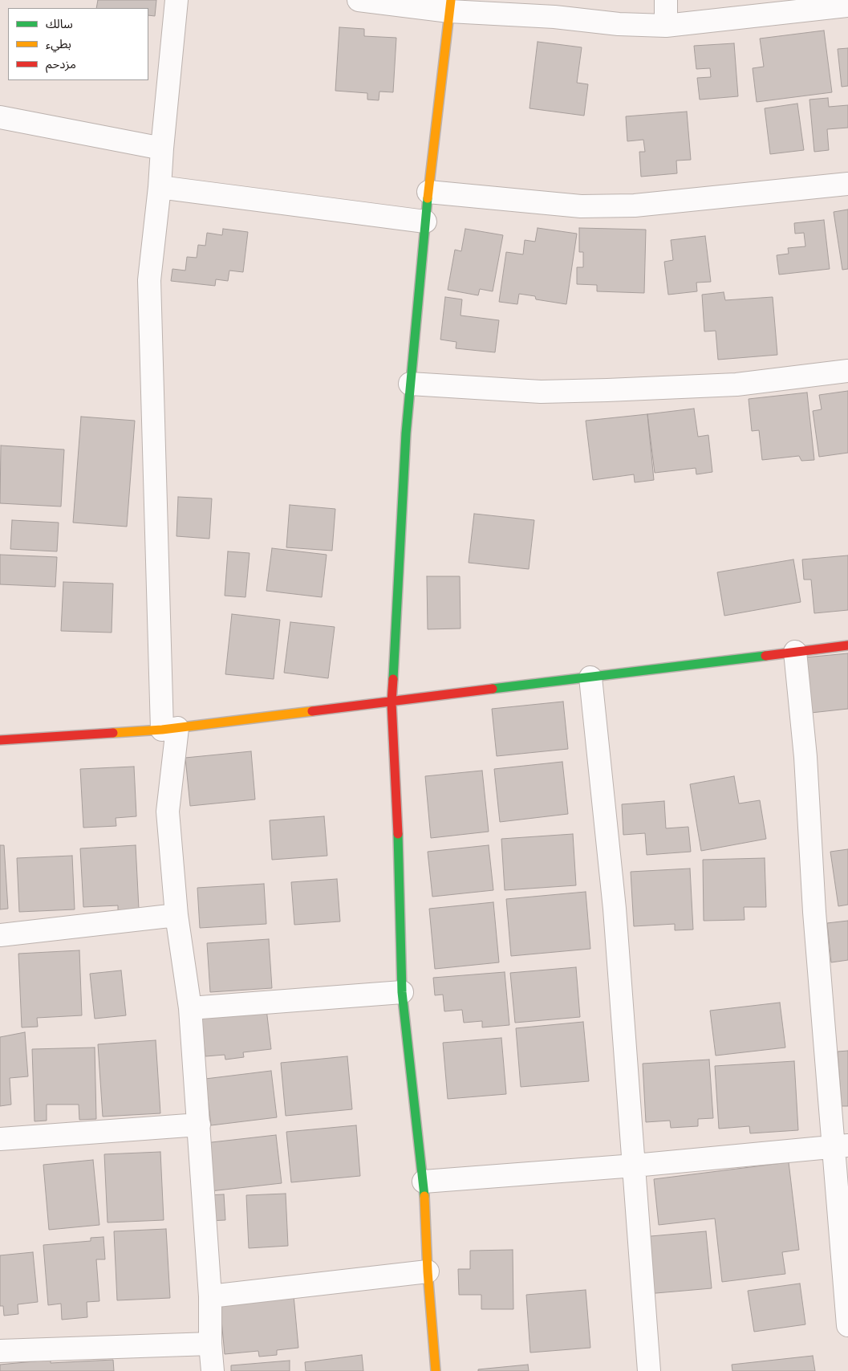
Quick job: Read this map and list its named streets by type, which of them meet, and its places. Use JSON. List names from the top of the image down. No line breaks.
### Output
{"legend":["سالك","بطيء","مزدحم"]}
